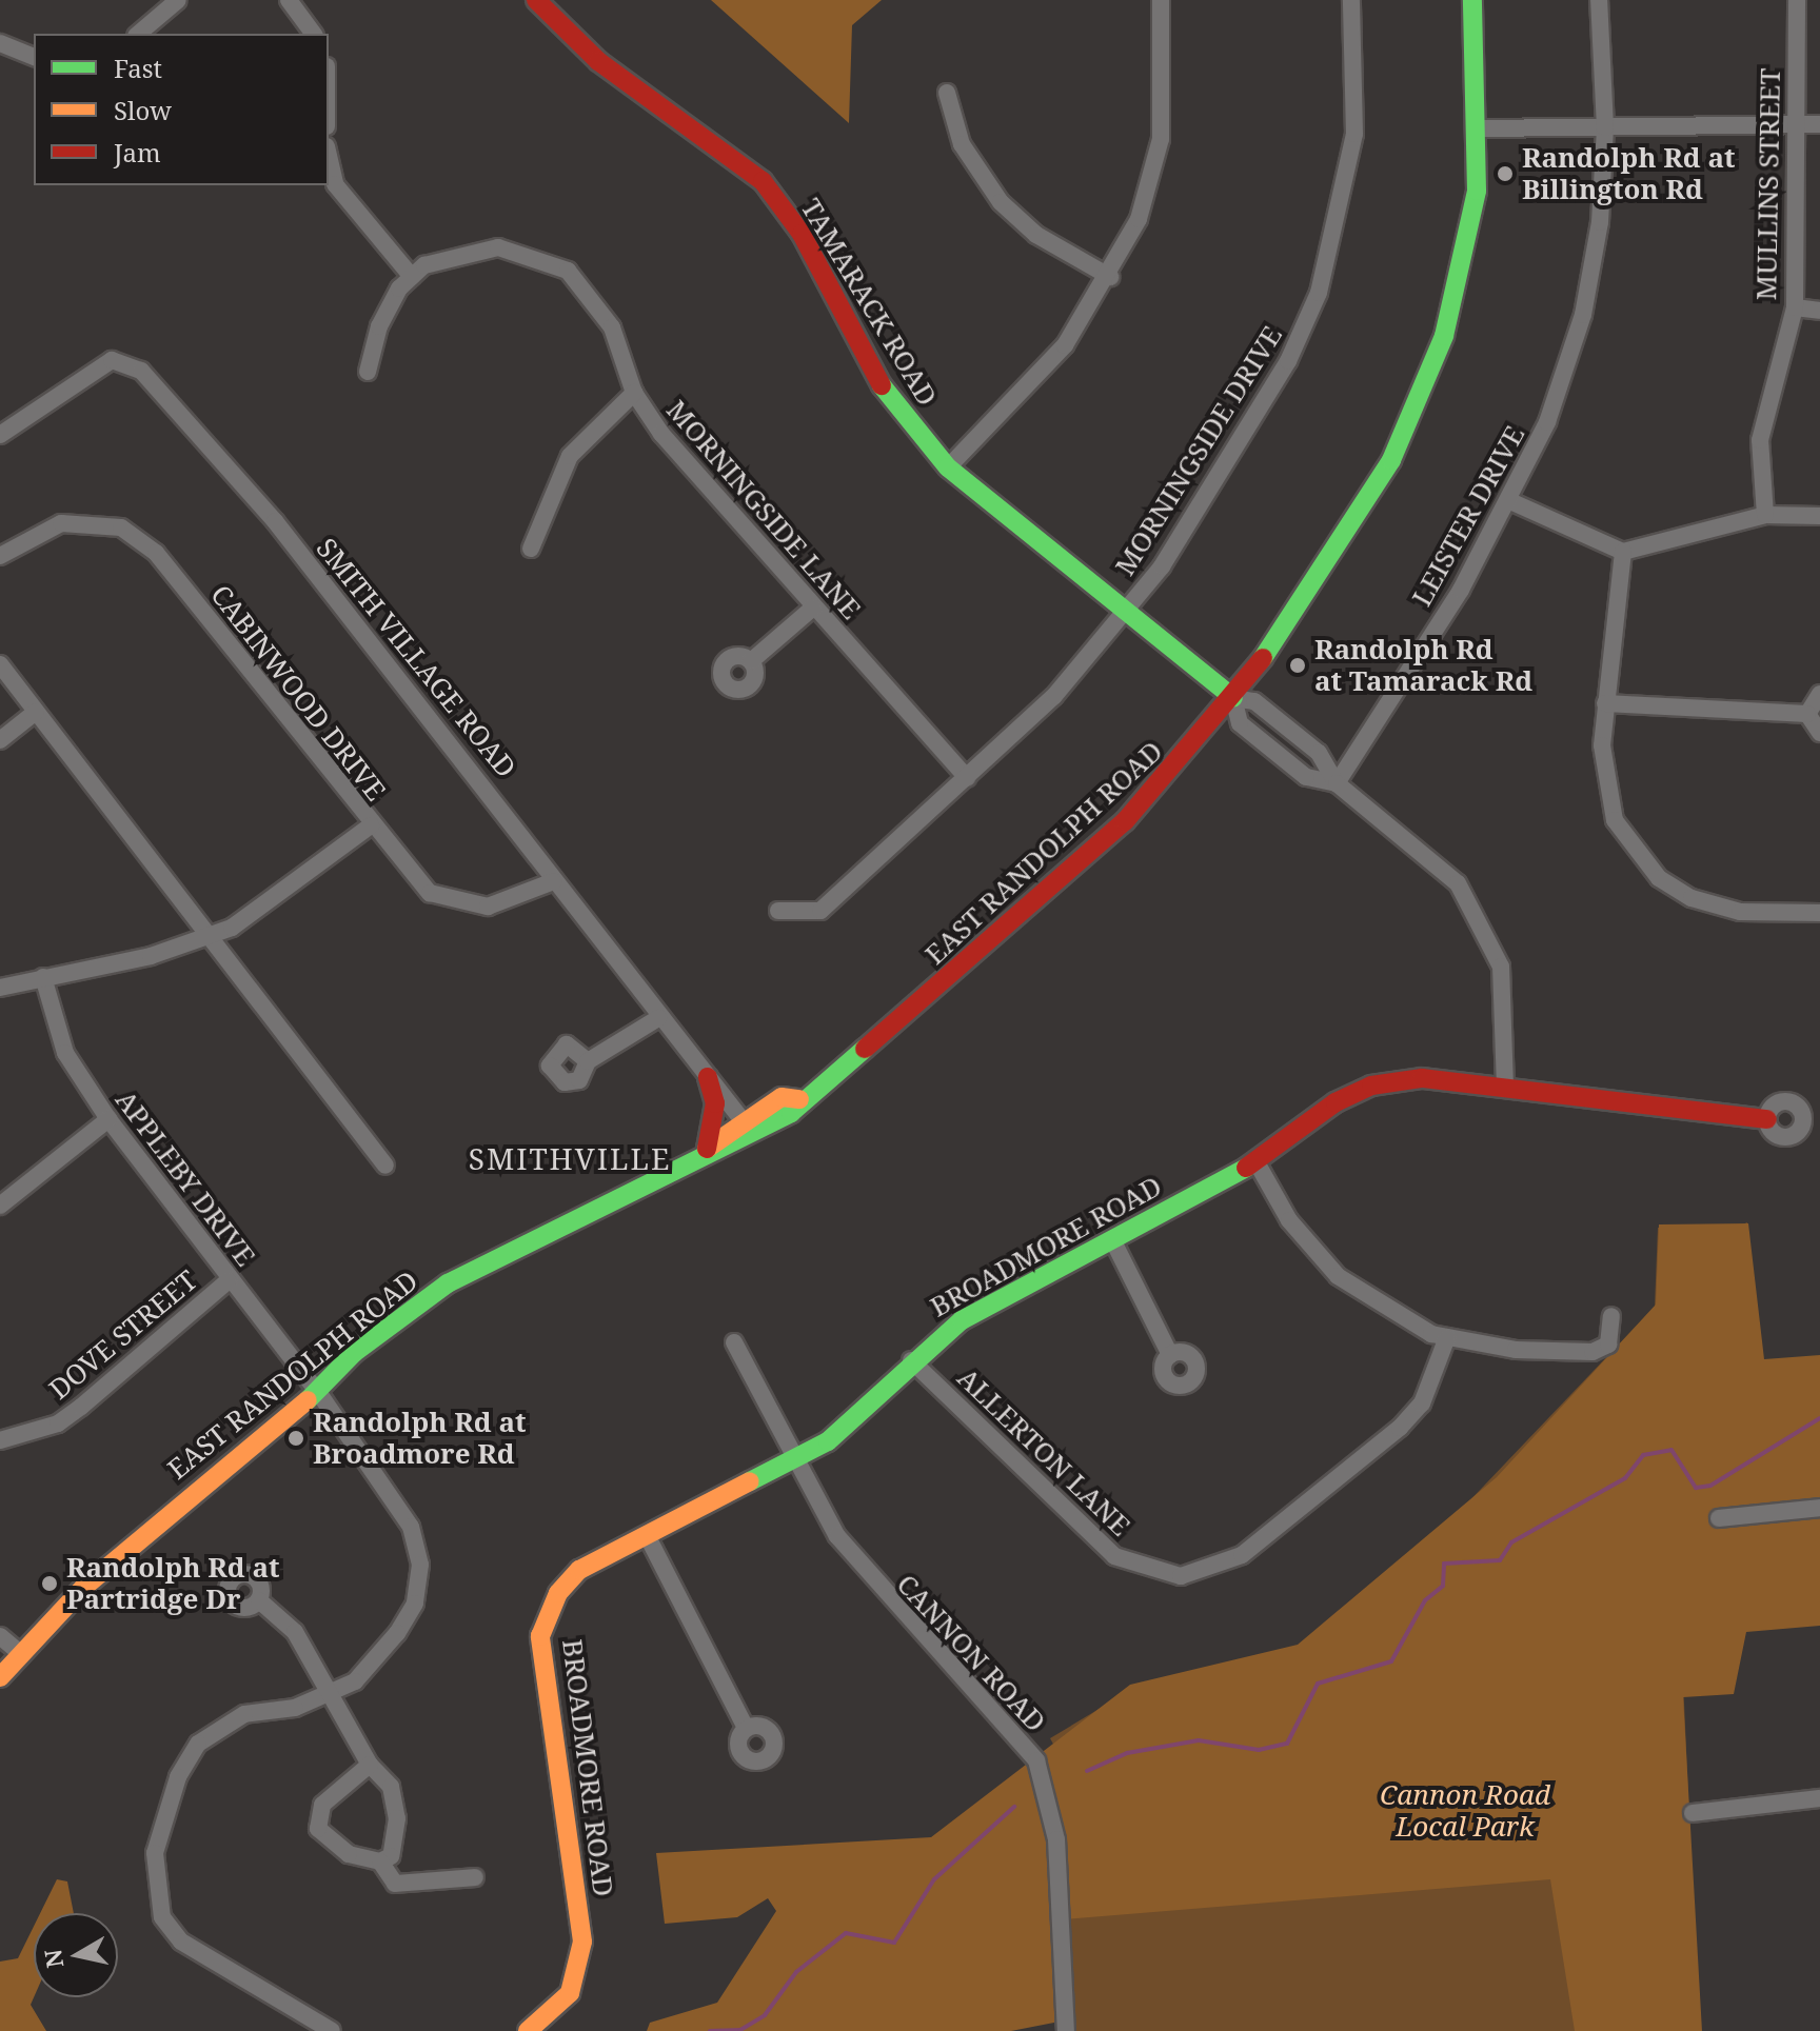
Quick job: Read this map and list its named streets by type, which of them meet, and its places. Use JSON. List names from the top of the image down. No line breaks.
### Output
{"streets":{"street":["MULLINS STREET","TAMARACK ROAD","MORNINGSIDE DRIVE","MORNINGSIDE LANE","LEISTER DRIVE","SMITH VILLAGE ROAD","CABINWOOD DRIVE","EAST RANDOLPH ROAD","APPLEBY DRIVE","BROADMORE ROAD","DOVE STREET","ALLERTON LANE","CANNON ROAD"]},"crossings":[["TAMARACK ROAD","MORNINGSIDE DRIVE"],["TAMARACK ROAD","LEISTER DRIVE"],["TAMARACK ROAD","EAST RANDOLPH ROAD"],["TAMARACK ROAD","BROADMORE ROAD"],["MORNINGSIDE DRIVE","MORNINGSIDE LANE"],["SMITH VILLAGE ROAD","CABINWOOD DRIVE"],["SMITH VILLAGE ROAD","EAST RANDOLPH ROAD"],["EAST RANDOLPH ROAD","APPLEBY DRIVE"],["APPLEBY DRIVE","DOVE STREET"],["BROADMORE ROAD","ALLERTON LANE"],["BROADMORE ROAD","CANNON ROAD"]],"districts":["SMITHVILLE"],"parks":["Cannon Road Local Park"],"places":["Randolph Rd at Billington Rd","Randolph Rd at Tamarack Rd","Randolph Rd at Broadmore Rd","Randolph Rd at Partridge Dr"],"legend":["Fast","Slow","Jam"],"north":"left"}
